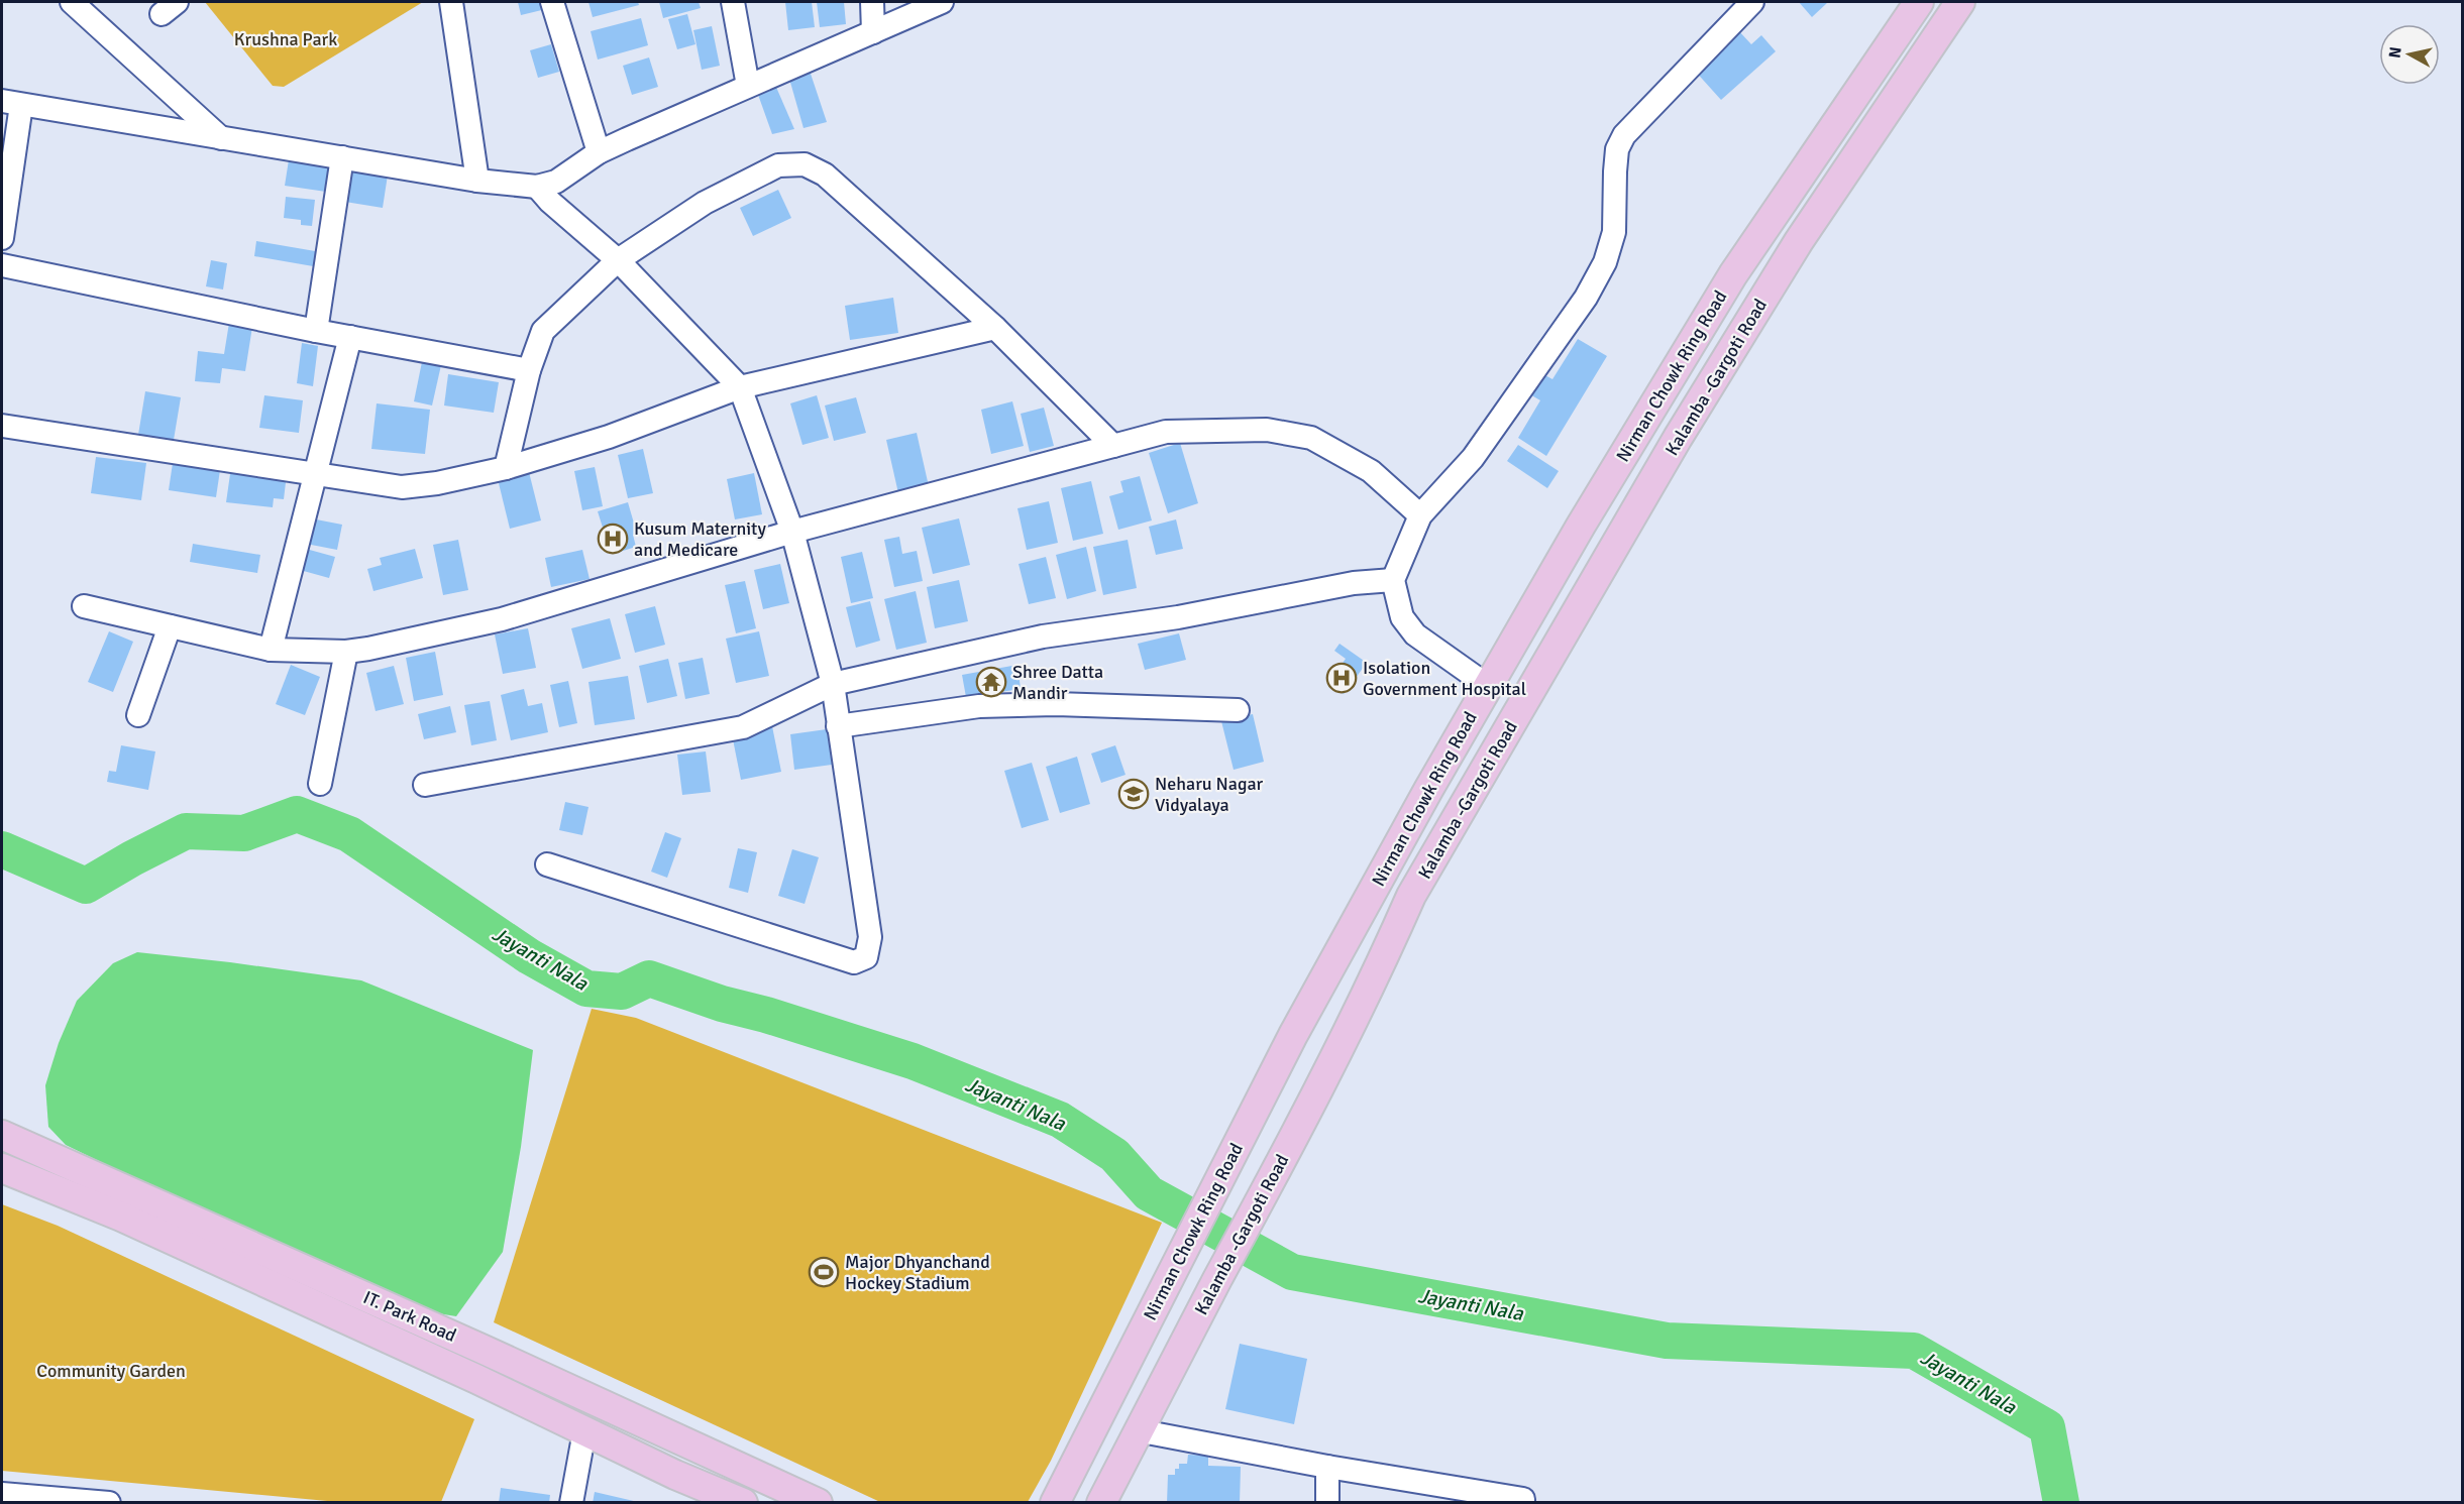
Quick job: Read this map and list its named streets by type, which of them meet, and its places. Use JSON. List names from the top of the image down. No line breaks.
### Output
{"streets":{"main road":["Nirman Chowk Ring Road","Kalamba -Gargoti Road","IT. Park Road"]},"water":["Jayanti Nala"],"parks":["Krushna Park","Community Garden"],"places":{"hospital":["Kusum Maternity and Medicare","Isolation Government Hospital"],"temple":["Shree Datta Mandir"],"school or university":["Neharu Nagar Vidyalaya"],"sports":["Major Dhyanchand Hockey Stadium"]},"north":"left"}
